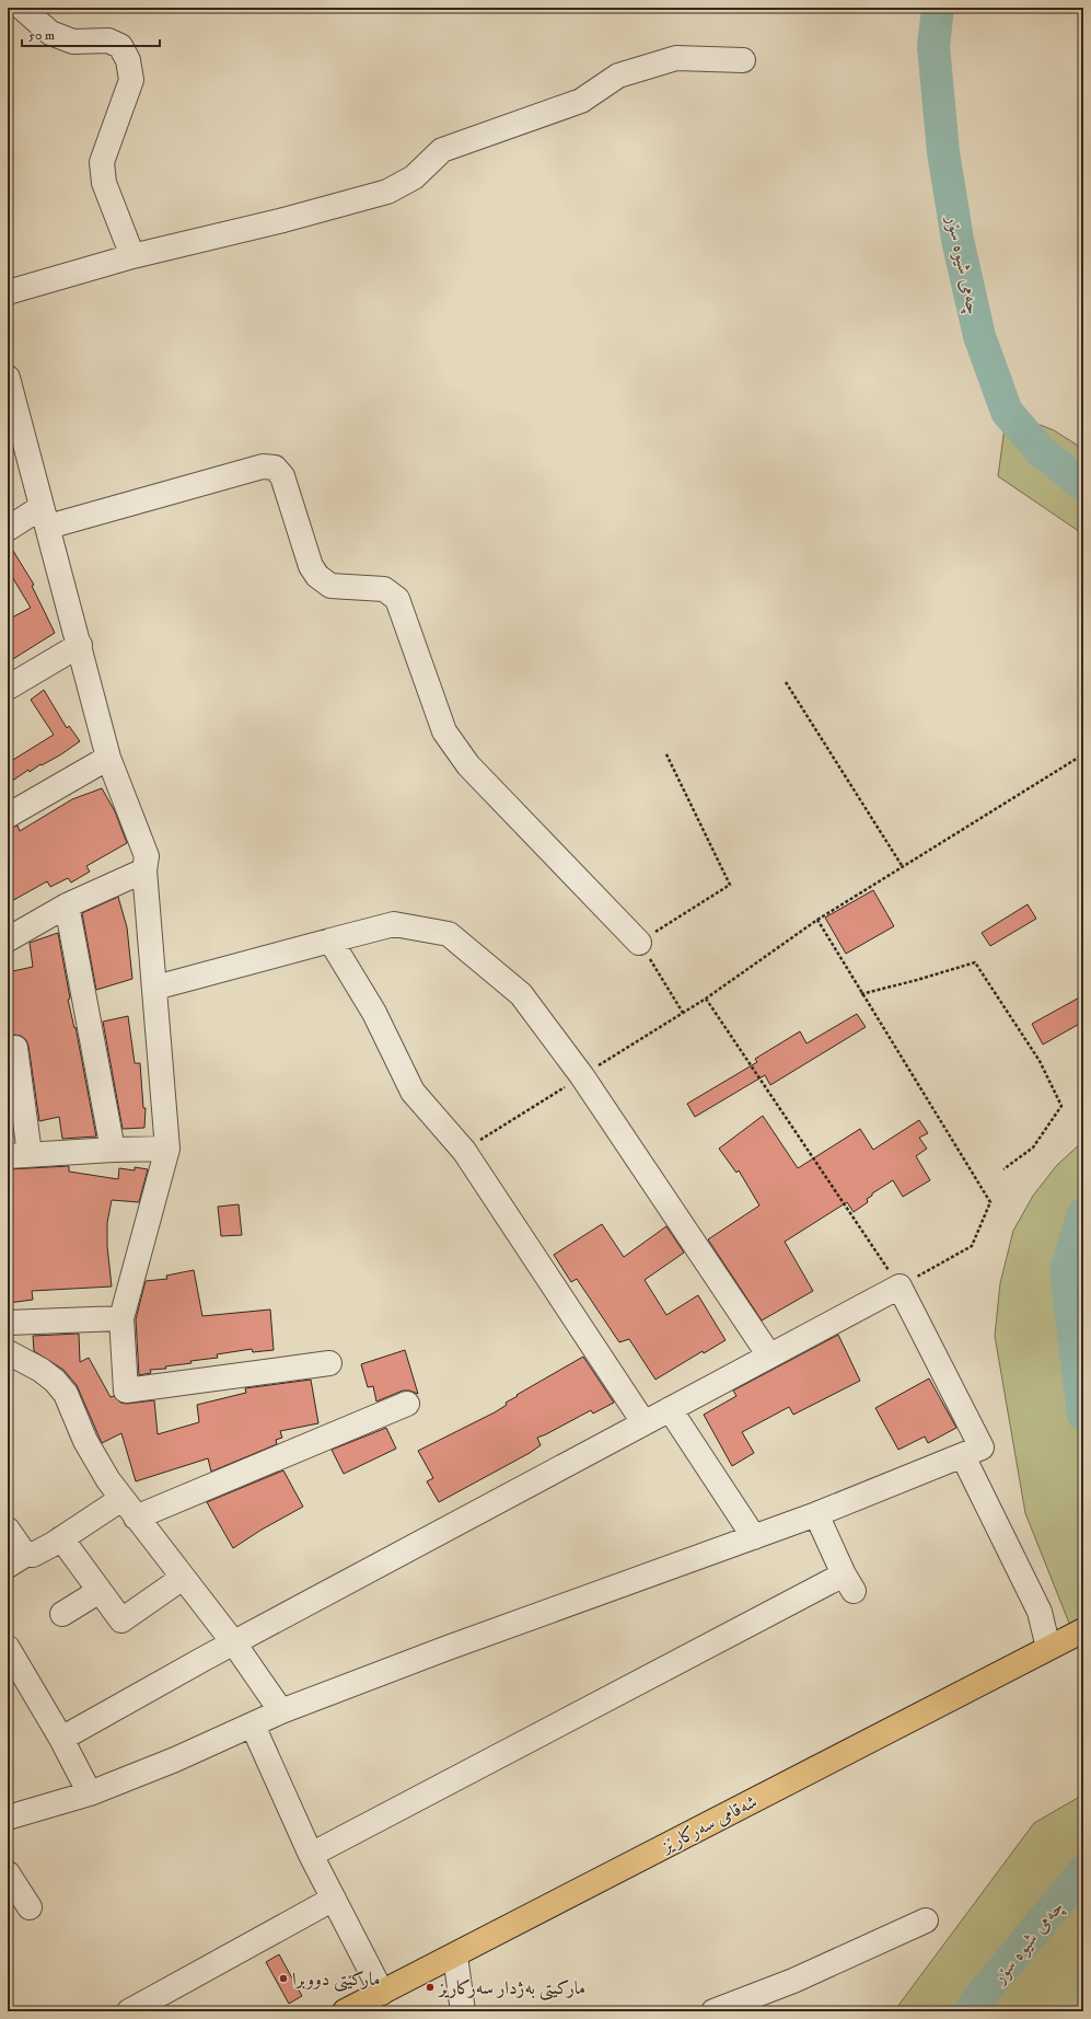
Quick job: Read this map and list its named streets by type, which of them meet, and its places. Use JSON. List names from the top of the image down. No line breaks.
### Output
{"streets":{"main road":["شەقامی سەرکارێز"]},"water":["چەمی شیوە سۆر"],"places":["ماركێتى دووبرا","مارکیتی بەژدار سەرکاریز"],"scale_bar":"50 m"}
